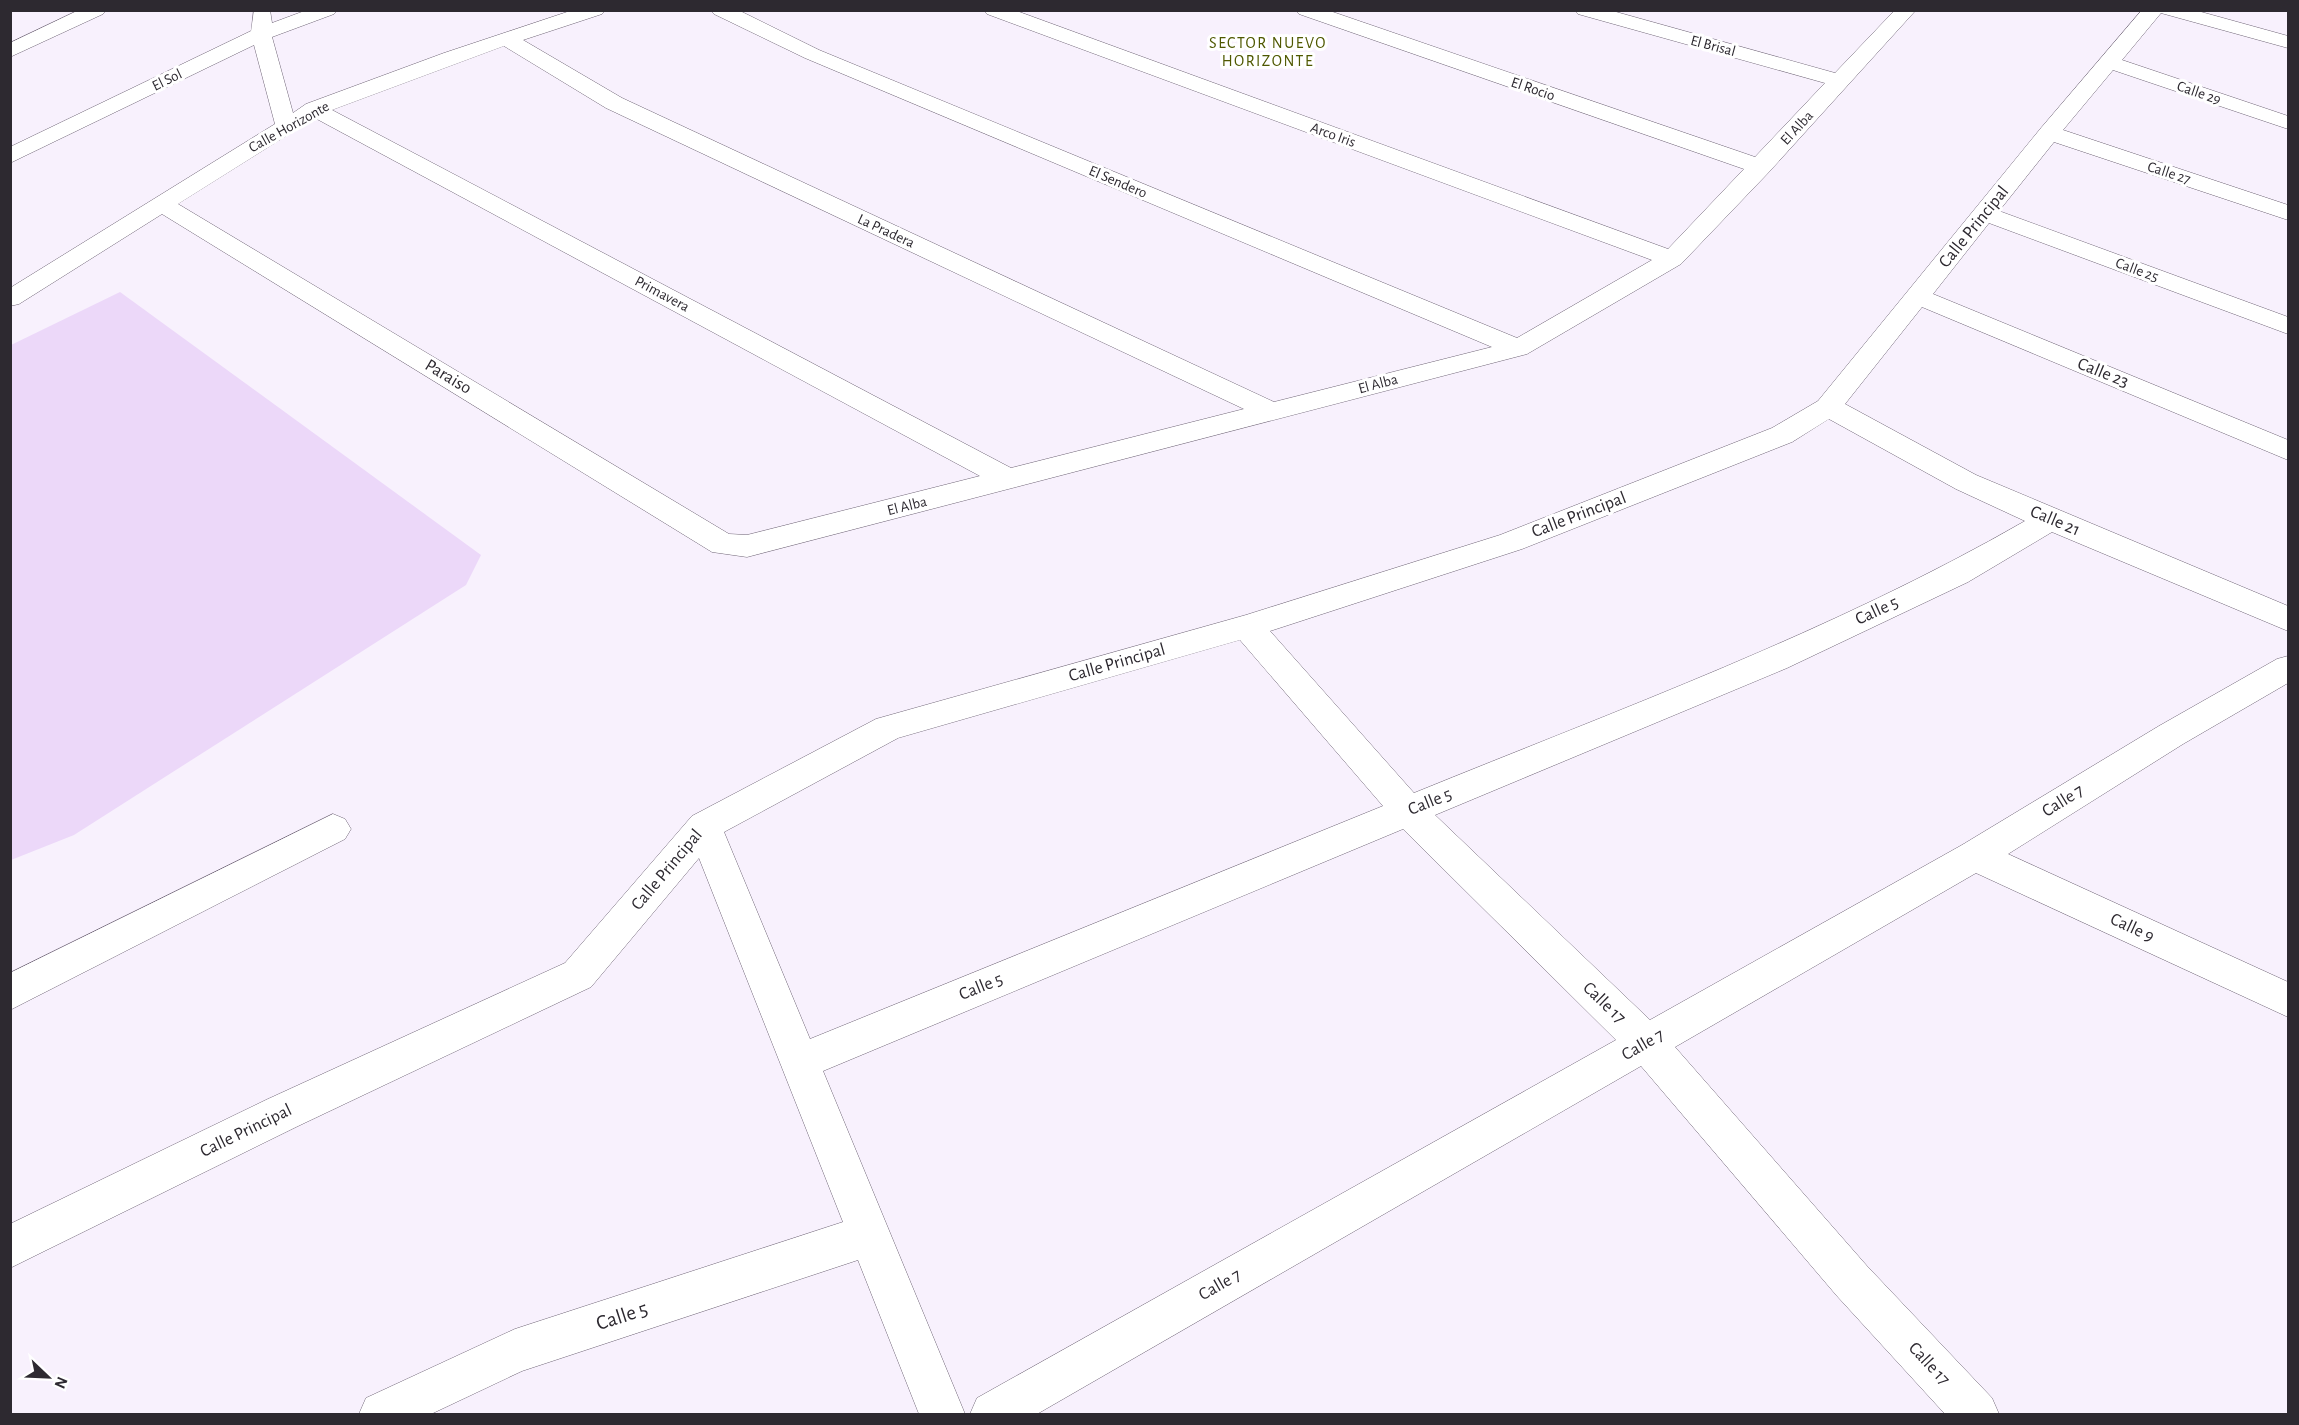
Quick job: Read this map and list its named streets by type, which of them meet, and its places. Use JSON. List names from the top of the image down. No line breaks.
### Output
{"streets":{"street":["El Brisal","El Sol","El Rocio","Calle 29","Calle Horizonte","El Alba","Arco Iris","Calle 27","El Sendero","Calle Principal","La Pradera","Calle 25","Primavera","Calle 23","Paraiso","Calle 21","Calle 5","Calle 7","Calle 9","Calle 17"]},"crossings":[["El Brisal","El Alba"],["El Rocio","El Alba"],["Calle 29","Calle Principal"],["Calle Horizonte","La Pradera"],["Calle Horizonte","Primavera"],["Calle Horizonte","Paraiso"],["El Alba","Arco Iris"],["El Alba","El Sendero"],["El Alba","La Pradera"],["El Alba","Primavera"],["El Alba","Paraiso"],["Calle 27","Calle Principal"],["Calle Principal","Calle 25"],["Calle Principal","Calle 23"],["Calle Principal","Calle 21"],["Calle Principal","Calle 17"],["Calle 21","Calle 5"],["Calle 5","Calle 17"],["Calle 7","Calle 9"],["Calle 7","Calle 17"]],"districts":["SECTOR NUEVO HORIZONTE"],"north":"bottom right"}
